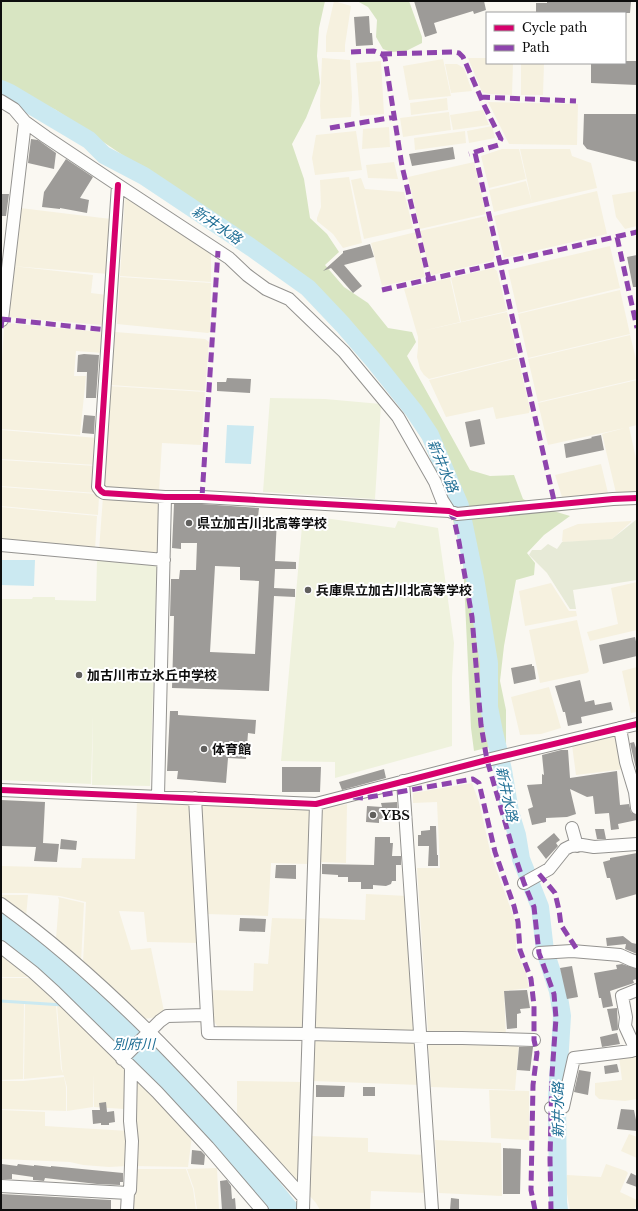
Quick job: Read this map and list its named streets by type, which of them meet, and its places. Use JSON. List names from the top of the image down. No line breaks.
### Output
{"water":["新井水路","別府川"],"places":["県立加古川北高等学校","兵庫県立加古川北高等学校","加古川市立氷丘中学校","体育館","YBS"],"legend":["Cycle path","Path"]}
